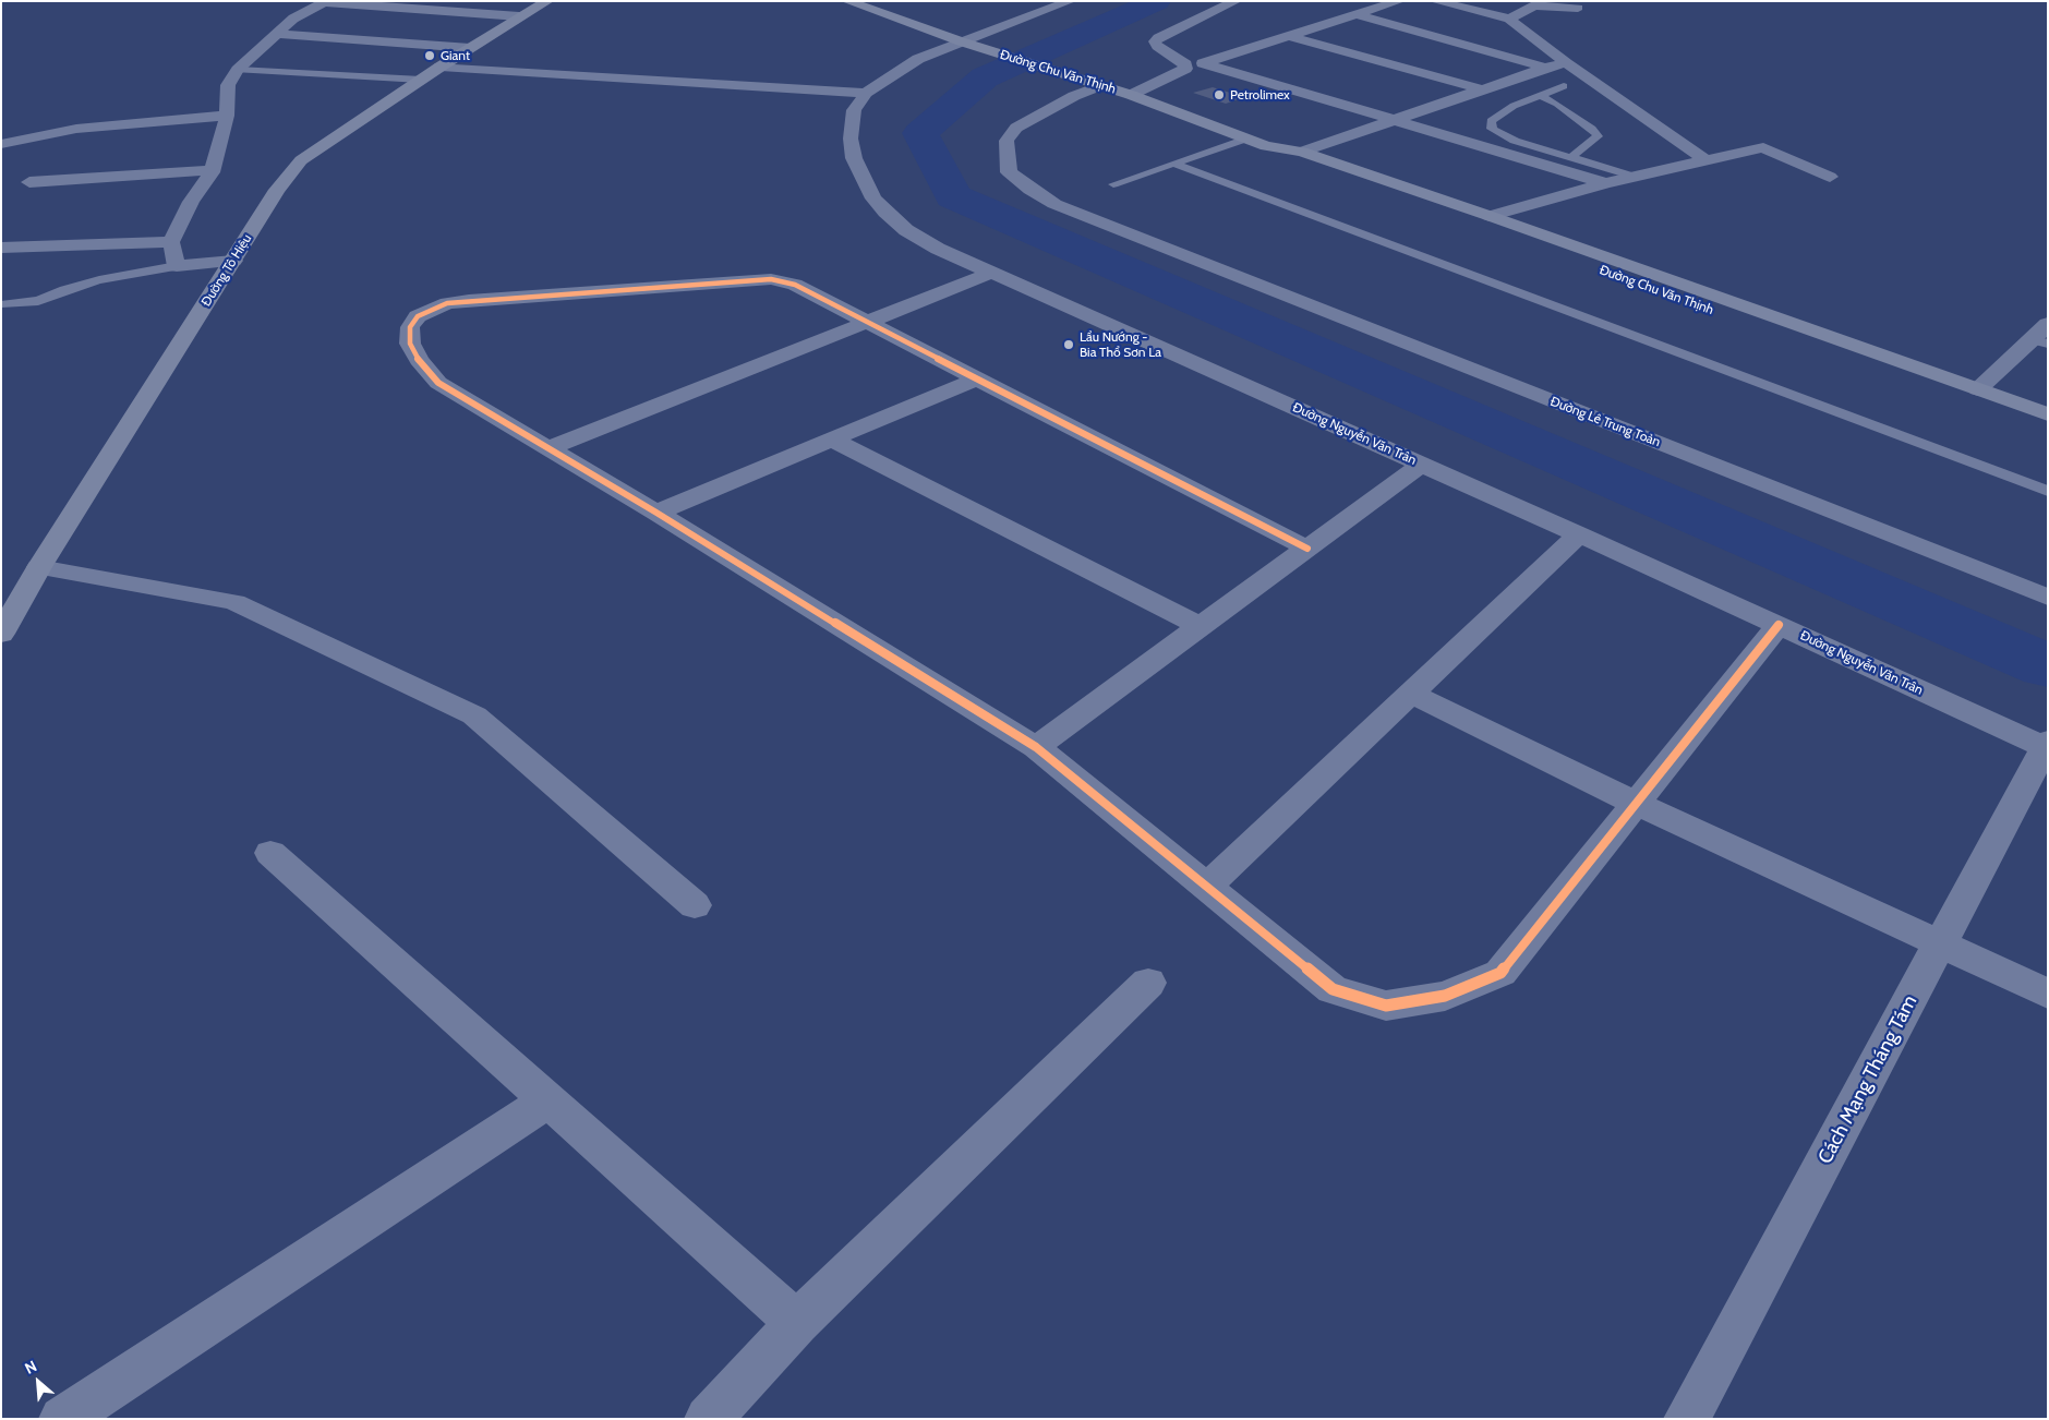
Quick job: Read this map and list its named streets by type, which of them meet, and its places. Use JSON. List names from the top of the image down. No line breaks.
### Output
{"streets":{"main road":["Đường Chu Văn Thịnh","Đường Tô Hiệu"],"street":["Đường Lê Trung Toản","Đường Nguyễn Văn Trân","Cách Mạng Tháng Tám"]},"crossings":[["Đường Chu Văn Thịnh","Đường Lê Trung Toản"],["Đường Chu Văn Thịnh","Đường Nguyễn Văn Trân"],["Đường Nguyễn Văn Trân","Cách Mạng Tháng Tám"]],"places":["Giant","Petrolimex","Lẩu Nướng - Bia Thổ Sơn La"],"north":"top left"}
